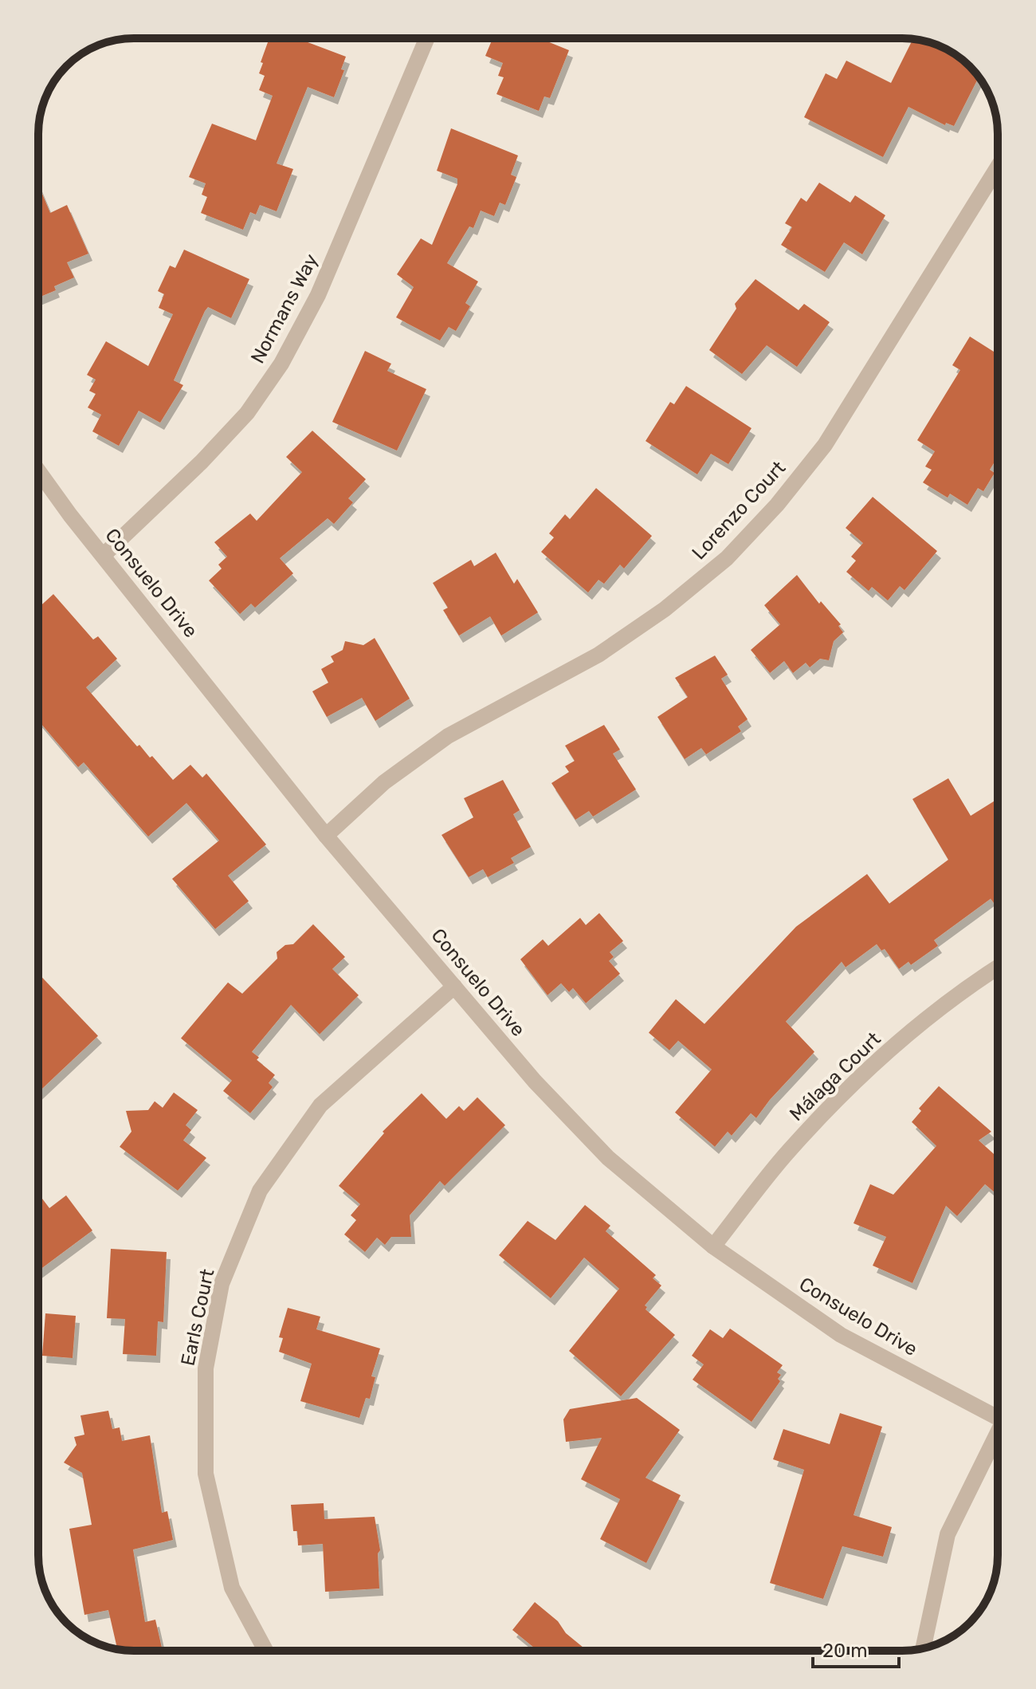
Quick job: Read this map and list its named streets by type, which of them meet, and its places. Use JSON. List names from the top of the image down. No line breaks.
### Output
{"streets":{"street":["Normans Way","Lorenzo Court","Consuelo Drive","Málaga Court","Earls Court"]},"crossings":[["Normans Way","Consuelo Drive"],["Lorenzo Court","Consuelo Drive"],["Consuelo Drive","Málaga Court"],["Consuelo Drive","Earls Court"]],"scale_bar":"20 m"}
